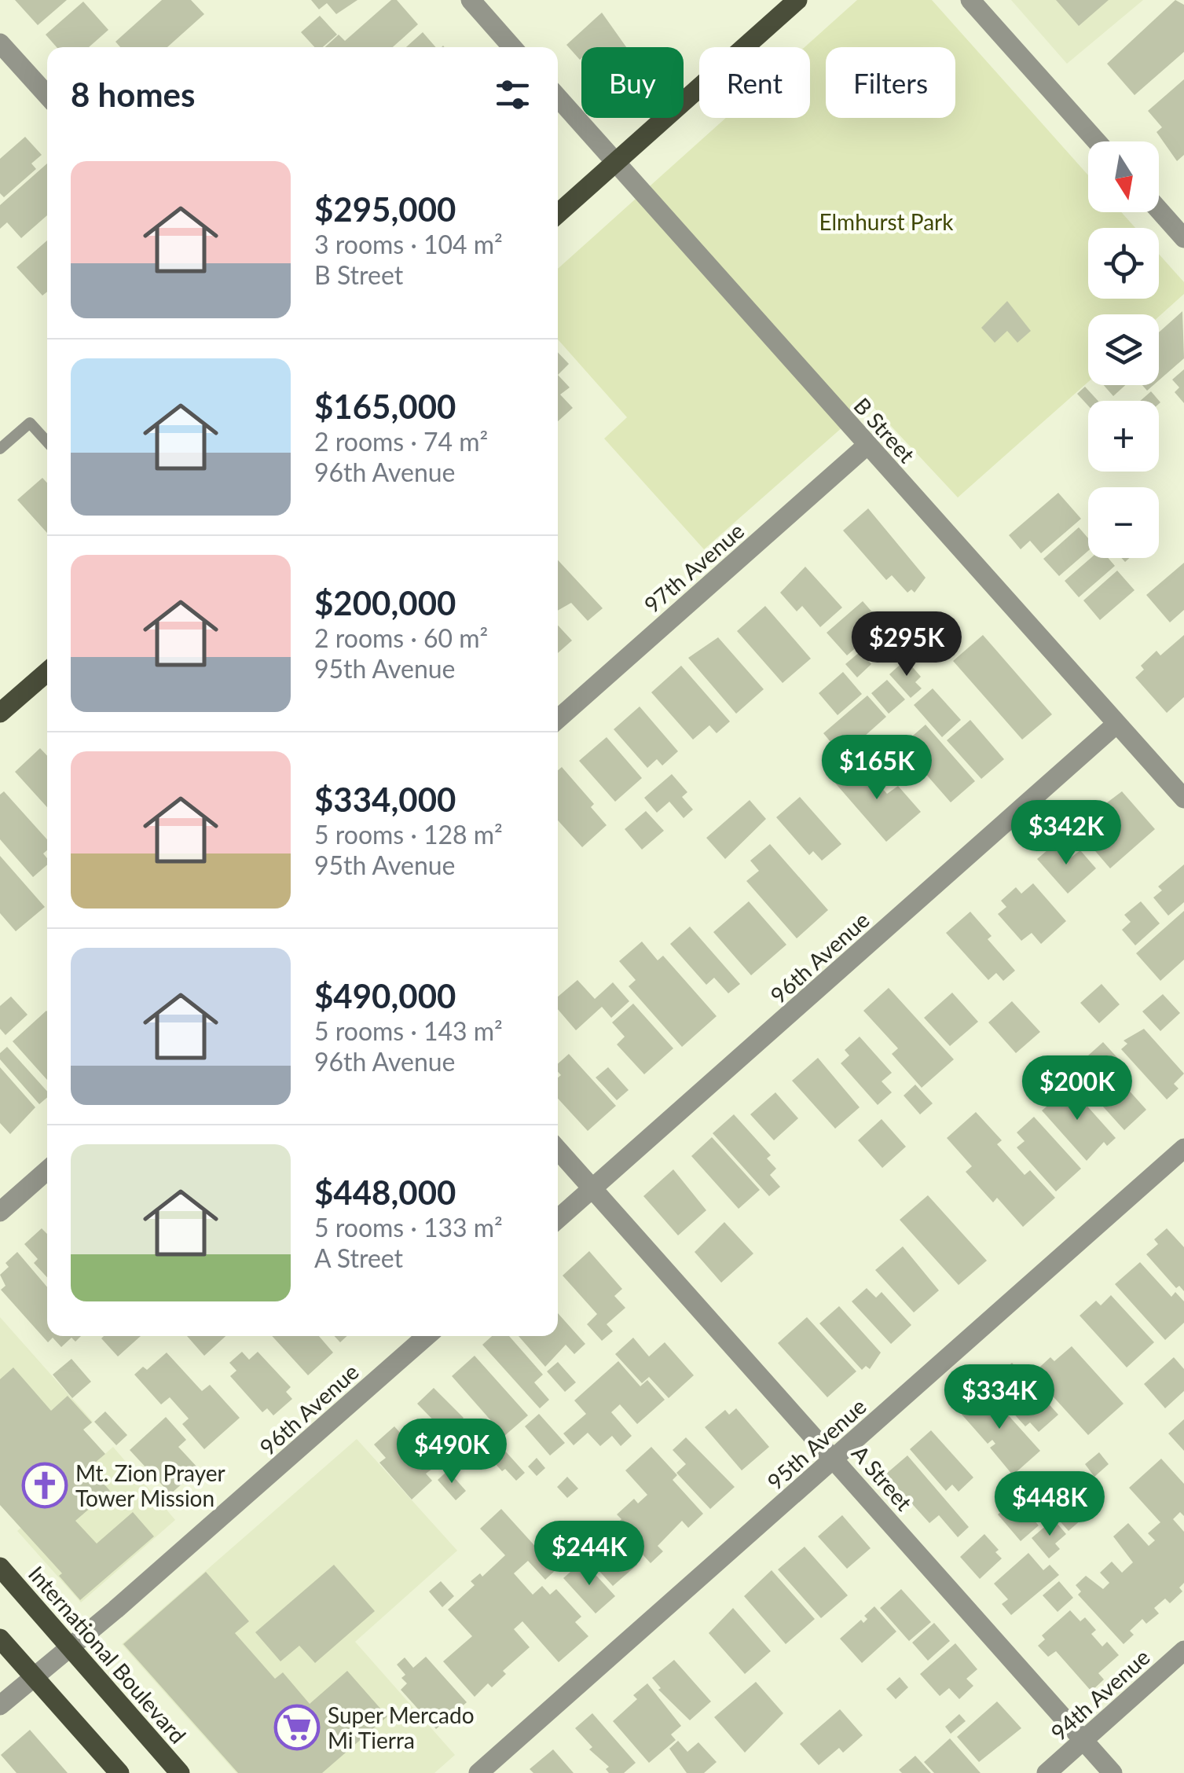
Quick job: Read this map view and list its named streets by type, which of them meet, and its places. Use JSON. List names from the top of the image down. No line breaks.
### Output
{"streets":{"main road":["International Boulevard"],"street":["B Street","97th Avenue","96th Avenue","95th Avenue","A Street","94th Avenue"]},"crossings":[["B Street","97th Avenue"],["B Street","96th Avenue"],["96th Avenue","A Street"],["96th Avenue","International Boulevard"],["95th Avenue","A Street"],["A Street","94th Avenue"]],"parks":["Elmhurst Park"],"places":{"church":["Mt. Zion Prayer Tower Mission"],"supermarket":["Super Mercado Mi Tierra"]},"north":"bottom","page":{"chip":["Buy","Rent","Filters"],"heading":"8 homes","map_buttons":["+","−"],"list":[{"name":"$295,000","note":"3 rooms · 104 m² · B Street"},{"name":"$165,000","note":"2 rooms · 74 m² · 96th Avenue"},{"name":"$200,000","note":"2 rooms · 60 m² · 95th Avenue"},{"name":"$334,000","note":"5 rooms · 128 m² · 95th Avenue"},{"name":"$490,000","note":"5 rooms · 143 m² · 96th Avenue"},{"name":"$448,000","note":"5 rooms · 133 m² · A Street"}],"price":["$295K","$165K","$342K","$200K","$334K","$490K","$448K","$244K"]}}
